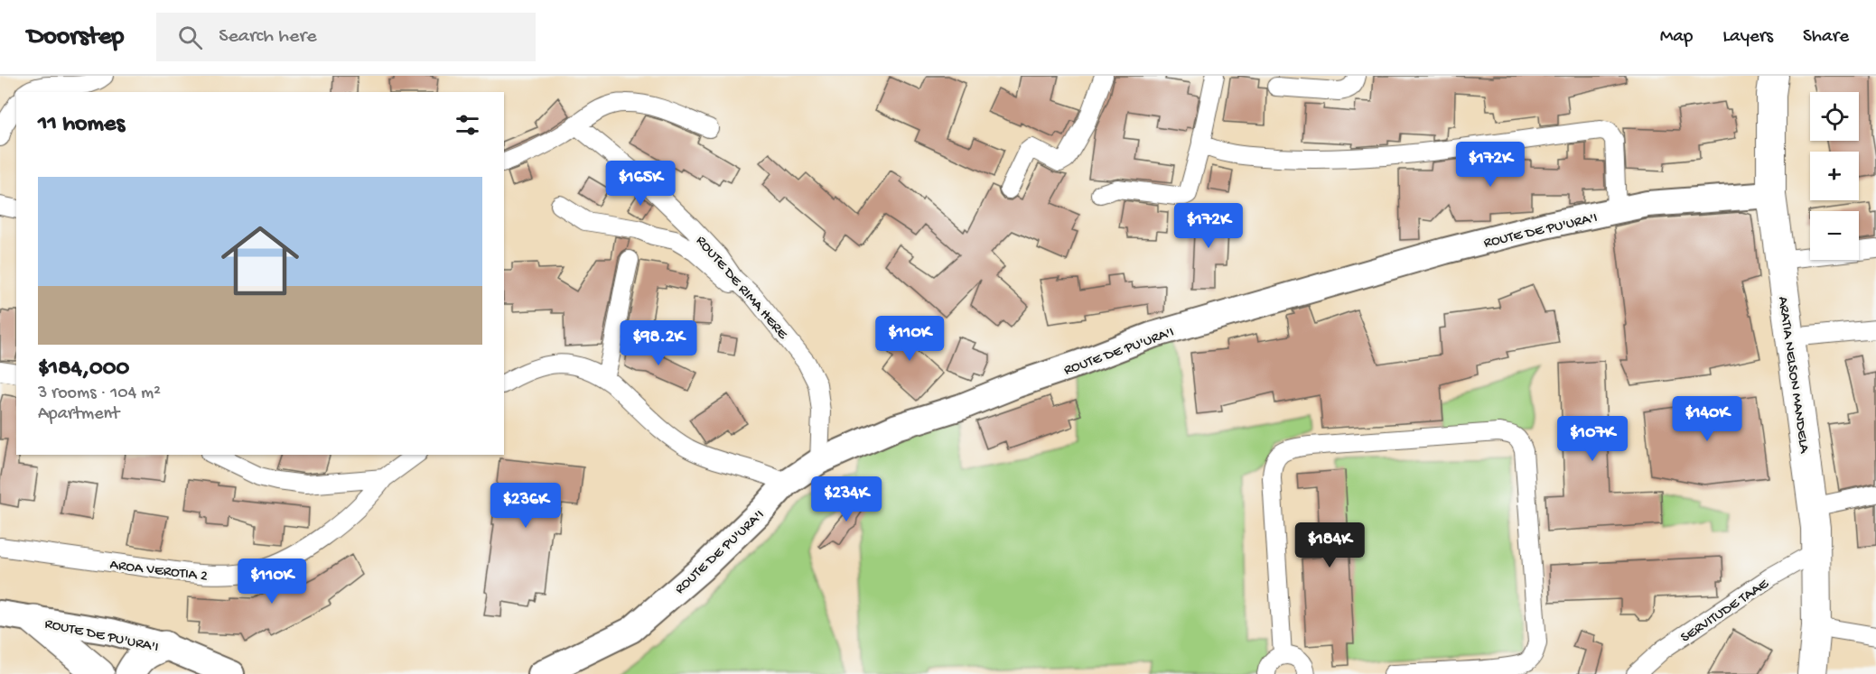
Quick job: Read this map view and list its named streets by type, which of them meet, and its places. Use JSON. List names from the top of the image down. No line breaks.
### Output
{"streets":{"main road":["ROUTE DE PU'URA'I","ARATIA NELSON MANDELA"],"street":["ROUTE DE RIMA HERE","AROA VEROTIA 2","SERVITUDE TAAE"]},"crossings":[["ROUTE DE PU'URA'I","ROUTE DE RIMA HERE"],["ROUTE DE PU'URA'I","ARATIA NELSON MANDELA"],["ARATIA NELSON MANDELA","SERVITUDE TAAE"]],"page":{"header":"Doorstep","search":"Search here","nav":["Map","Layers","Share"],"map_buttons":["+","−"],"heading":"11 homes","price":["$172K","$165K","$172K","$110K","$98.2K","$140K","$107K","$234K","$236K","$184K","$110K"],"list":[{"name":"$184,000","note":"3 rooms · 104 m² · Apartment"}]}}
